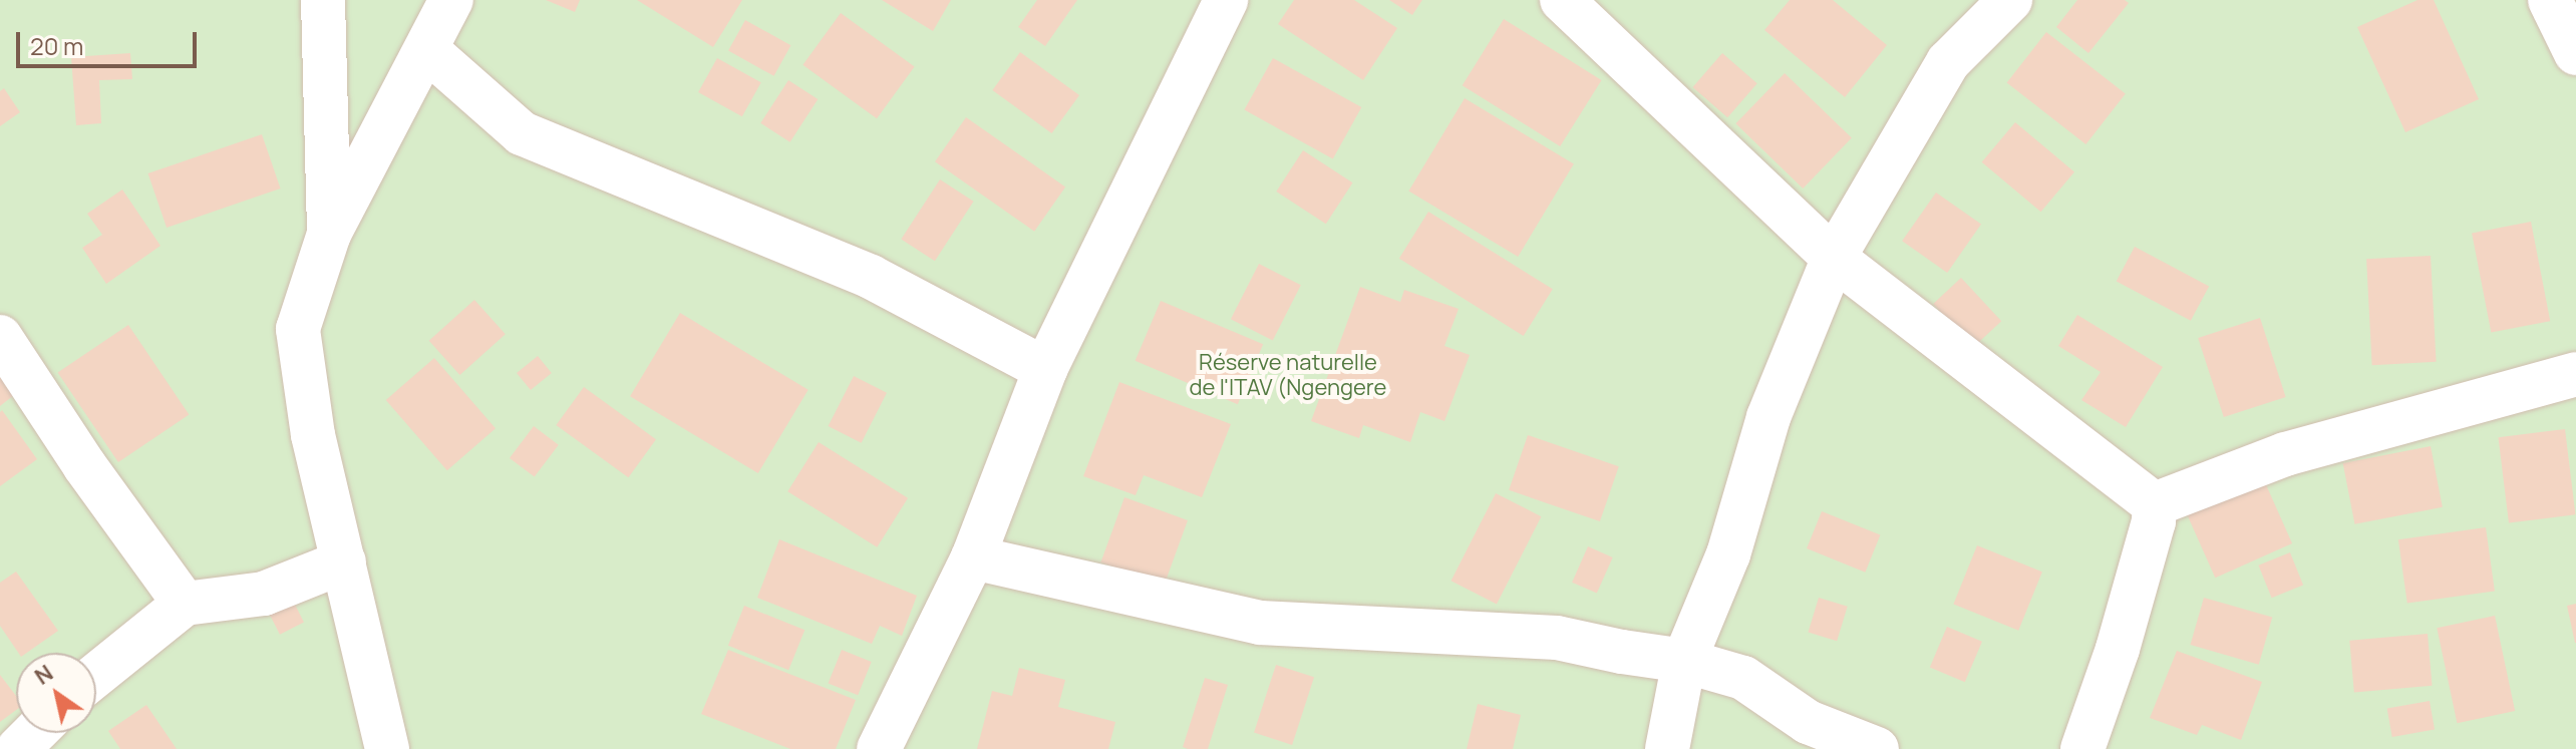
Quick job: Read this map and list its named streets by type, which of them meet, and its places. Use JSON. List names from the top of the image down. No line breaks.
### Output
{"parks":["Réserve naturelle de l'ITAV (Ngengere"],"scale_bar":"20 m","north":"top left"}
